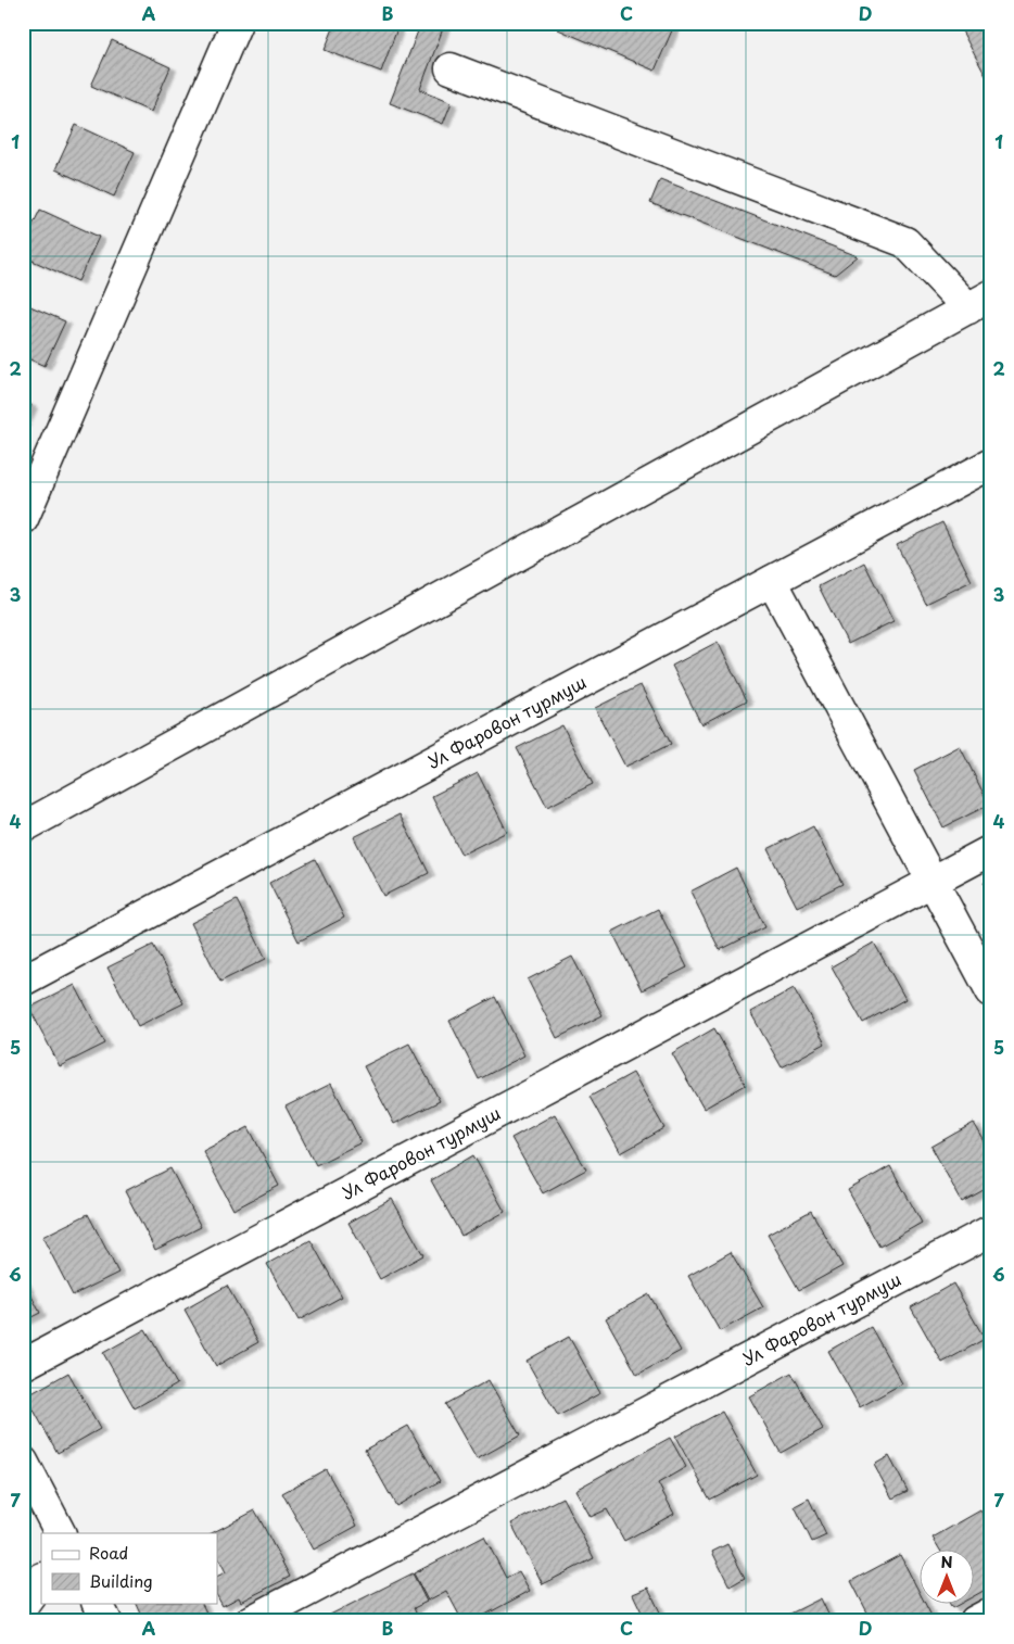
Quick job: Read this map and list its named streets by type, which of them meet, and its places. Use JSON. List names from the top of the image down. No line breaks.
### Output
{"streets":{"street":["Ул Фаровон турмуш"]},"legend":["Road","Building"],"north":"top","grid":{"columns":["A","B","C","D"],"rows":["1","2","3","4","5","6","7"]}}
